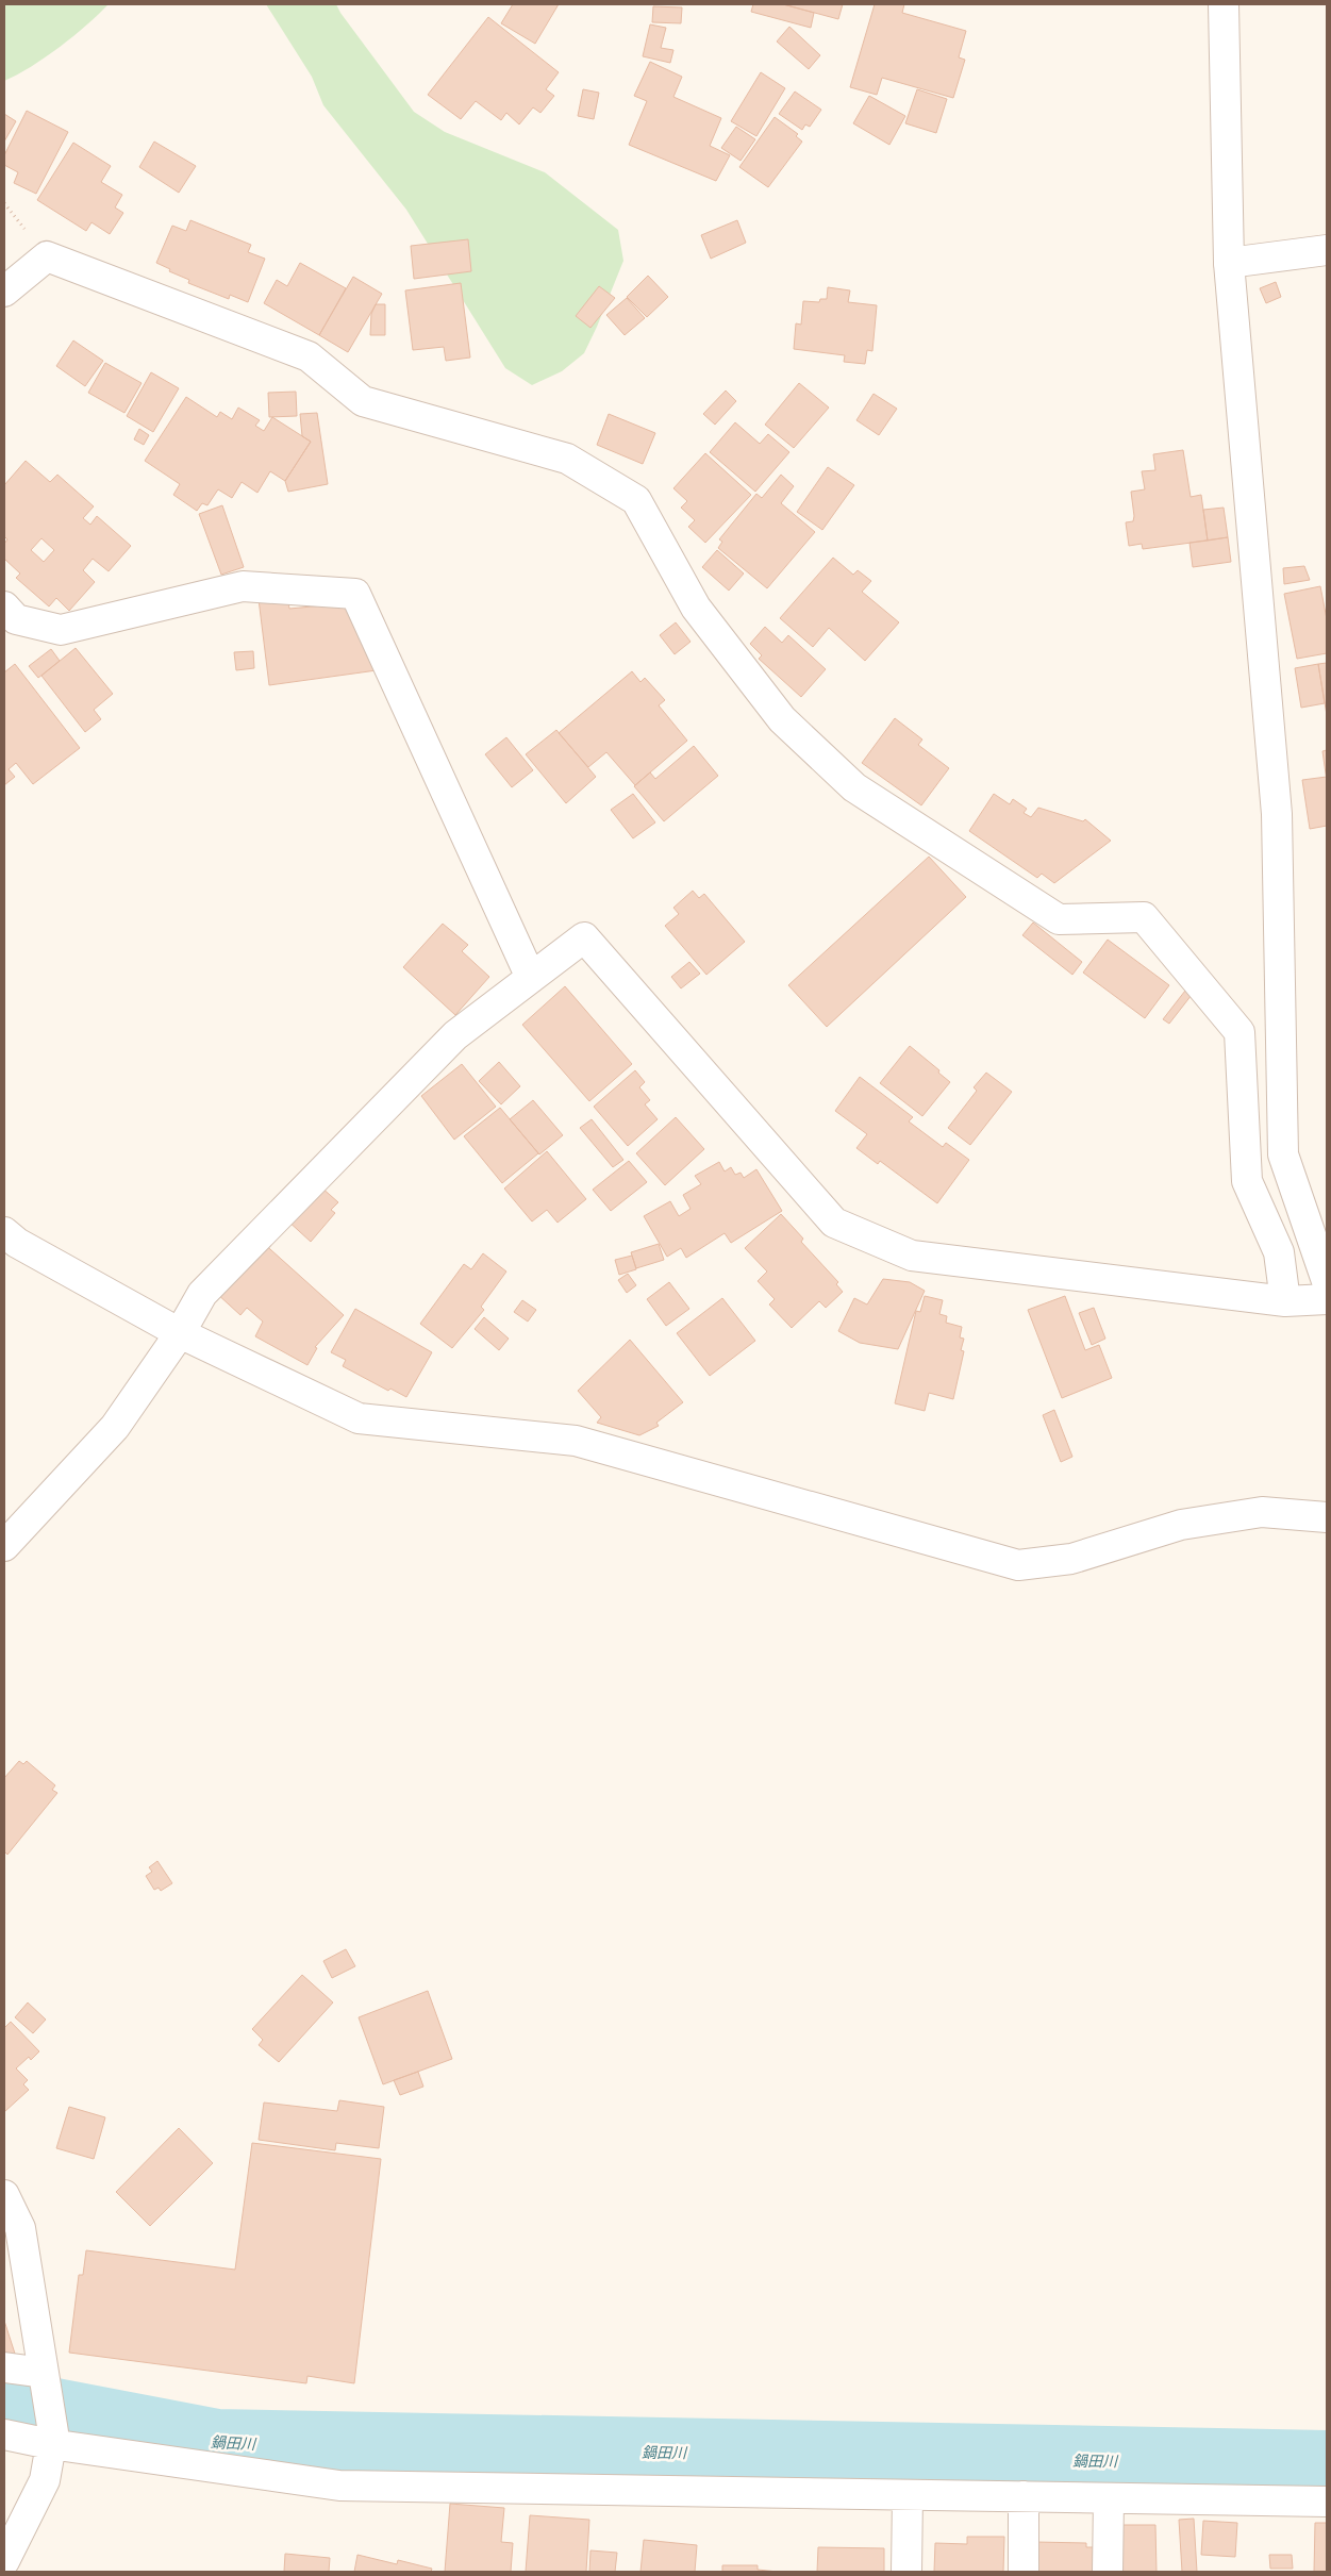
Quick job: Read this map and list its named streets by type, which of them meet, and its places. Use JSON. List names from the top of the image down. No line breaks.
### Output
{"water":["鍋田川"]}
